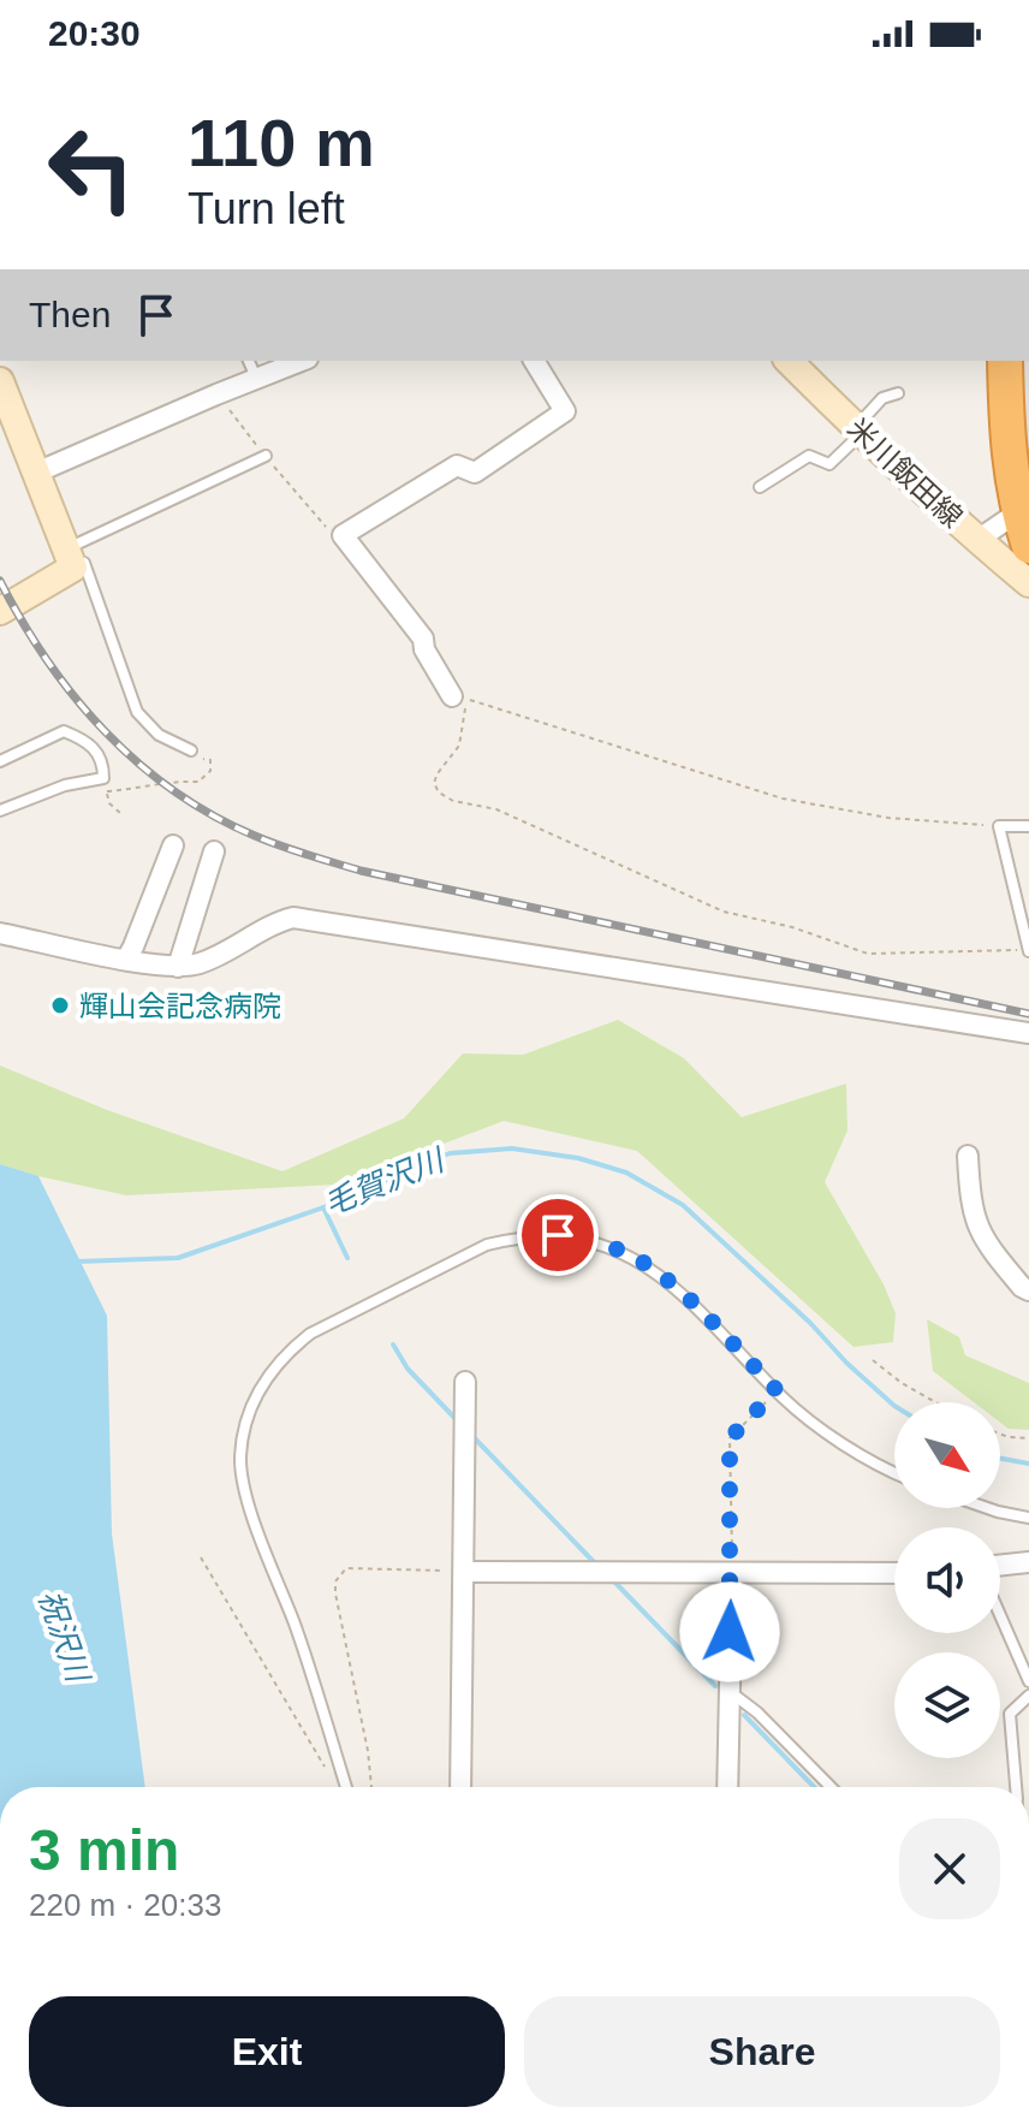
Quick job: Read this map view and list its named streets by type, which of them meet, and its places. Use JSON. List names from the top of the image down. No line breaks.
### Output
{"streets":{"main road":["米川飯田線"]},"water":["毛賀沢川","祝沢川"],"places":["輝山会記念病院"],"north":"bottom right","page":{"status":"20:30","turn":["110 m","Turn left"],"then":"Then","heading":["3 min","220 m · 20:33"],"buttons":["Exit","Share"]}}
